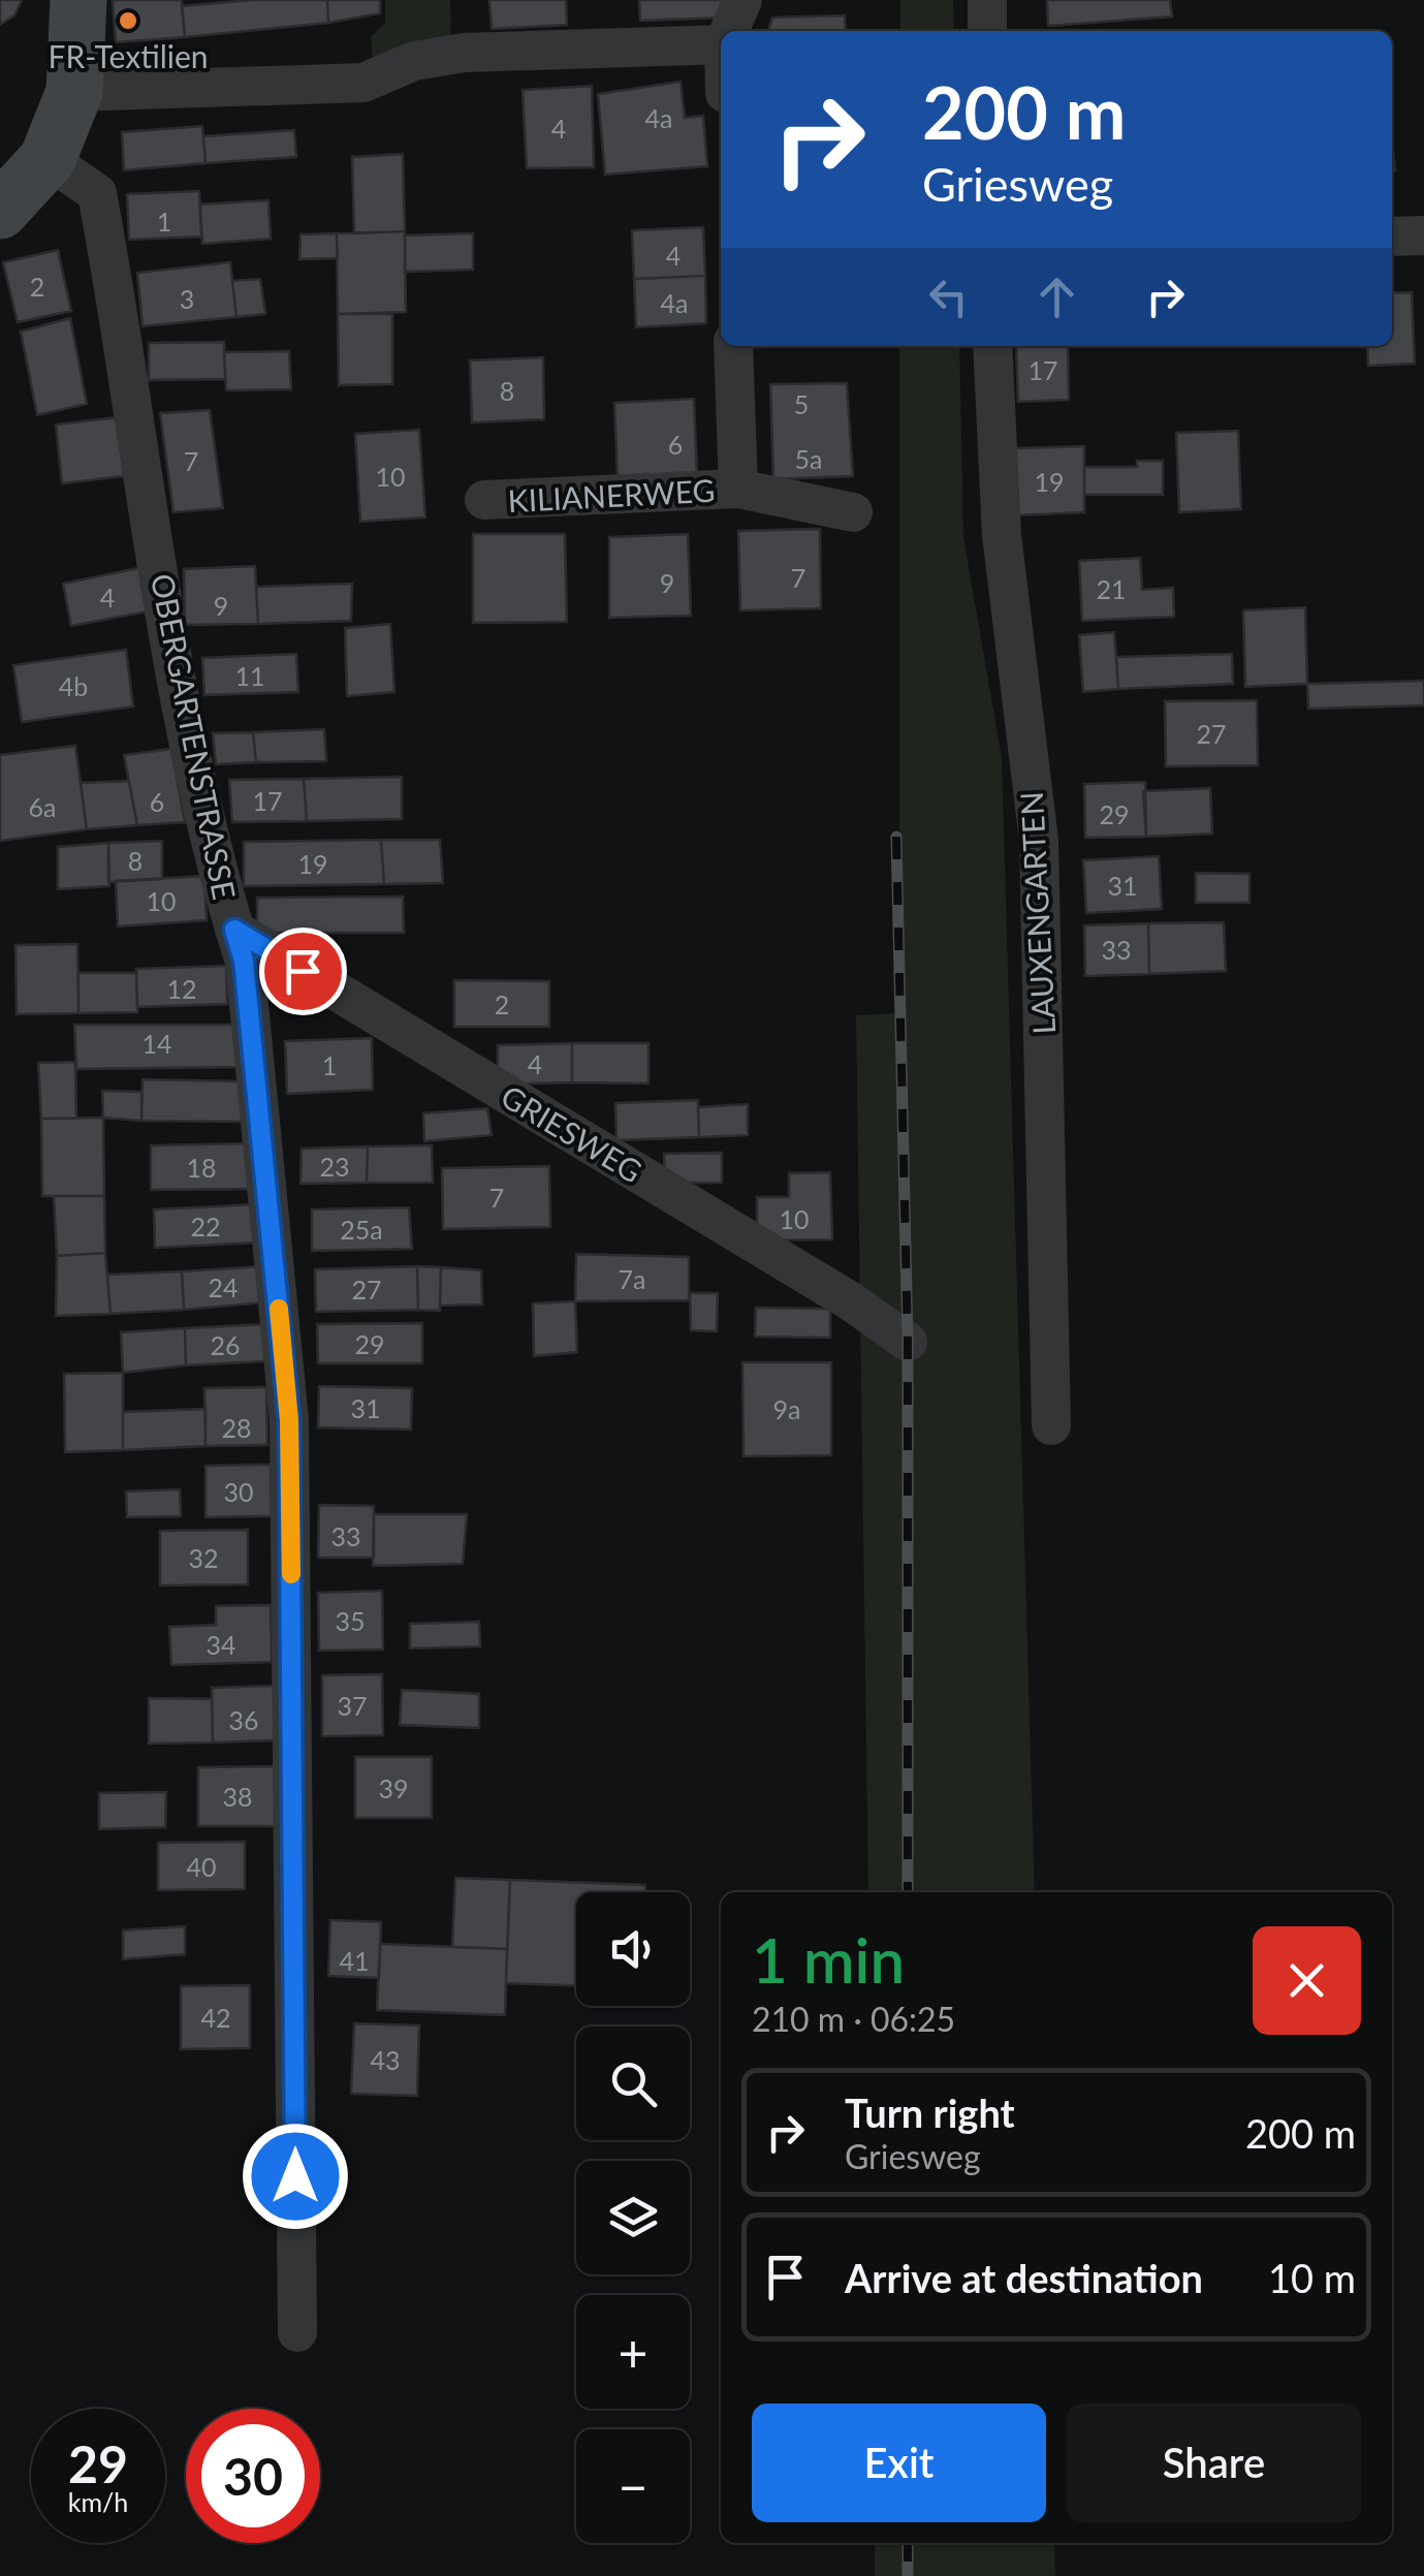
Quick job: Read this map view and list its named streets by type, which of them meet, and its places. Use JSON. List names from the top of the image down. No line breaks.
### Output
{"streets":{"street":["KILIANERWEG","OBERGARTENSTRASSE","LAUXENGARTEN","GRIESWEG"]},"crossings":[["OBERGARTENSTRASSE","GRIESWEG"]],"places":["FR-Textilien"],"house_numbers":["4a","4","1","4","2","3","4a","17","8","5","6","5a","7","10","19","7","9","21","4","9","11","4b","27","17","6","6a","29","8","19","31","10","33","12","2","14","4","1","23","18","7","10","22","25a","7a","24","27","29","26","31","9a","28","30","33","32","35","34","37","36","39","38","40","41","42","43"],"page":{"turn":["200 m","Griesweg"],"map_buttons":["+","−"],"heading":["1 min","210 m · 06:25"],"list":[{"name":"Turn right","note":"Griesweg","value":"200 m"},{"name":"Arrive at destination","value":"10 m"}],"buttons":["Exit","Share"],"speed":"29 km/h","limit":"30"}}
